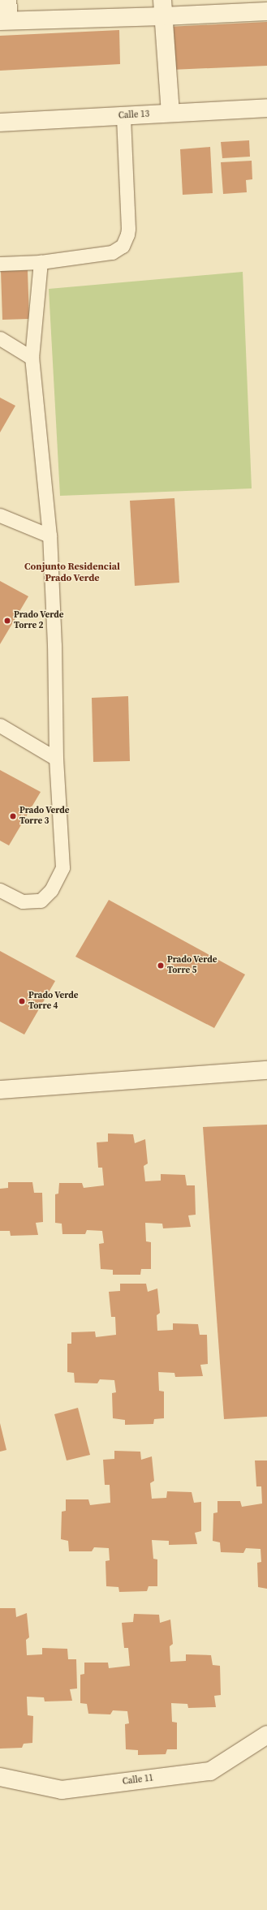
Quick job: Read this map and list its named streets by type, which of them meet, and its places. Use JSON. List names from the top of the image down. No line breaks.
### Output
{"streets":{"street":["Calle 13","Calle 11"]},"districts":["Conjunto Residencial Prado Verde"],"places":["Prado Verde Torre 2","Prado Verde Torre 3","Prado Verde Torre 5","Prado Verde Torre 4"]}
